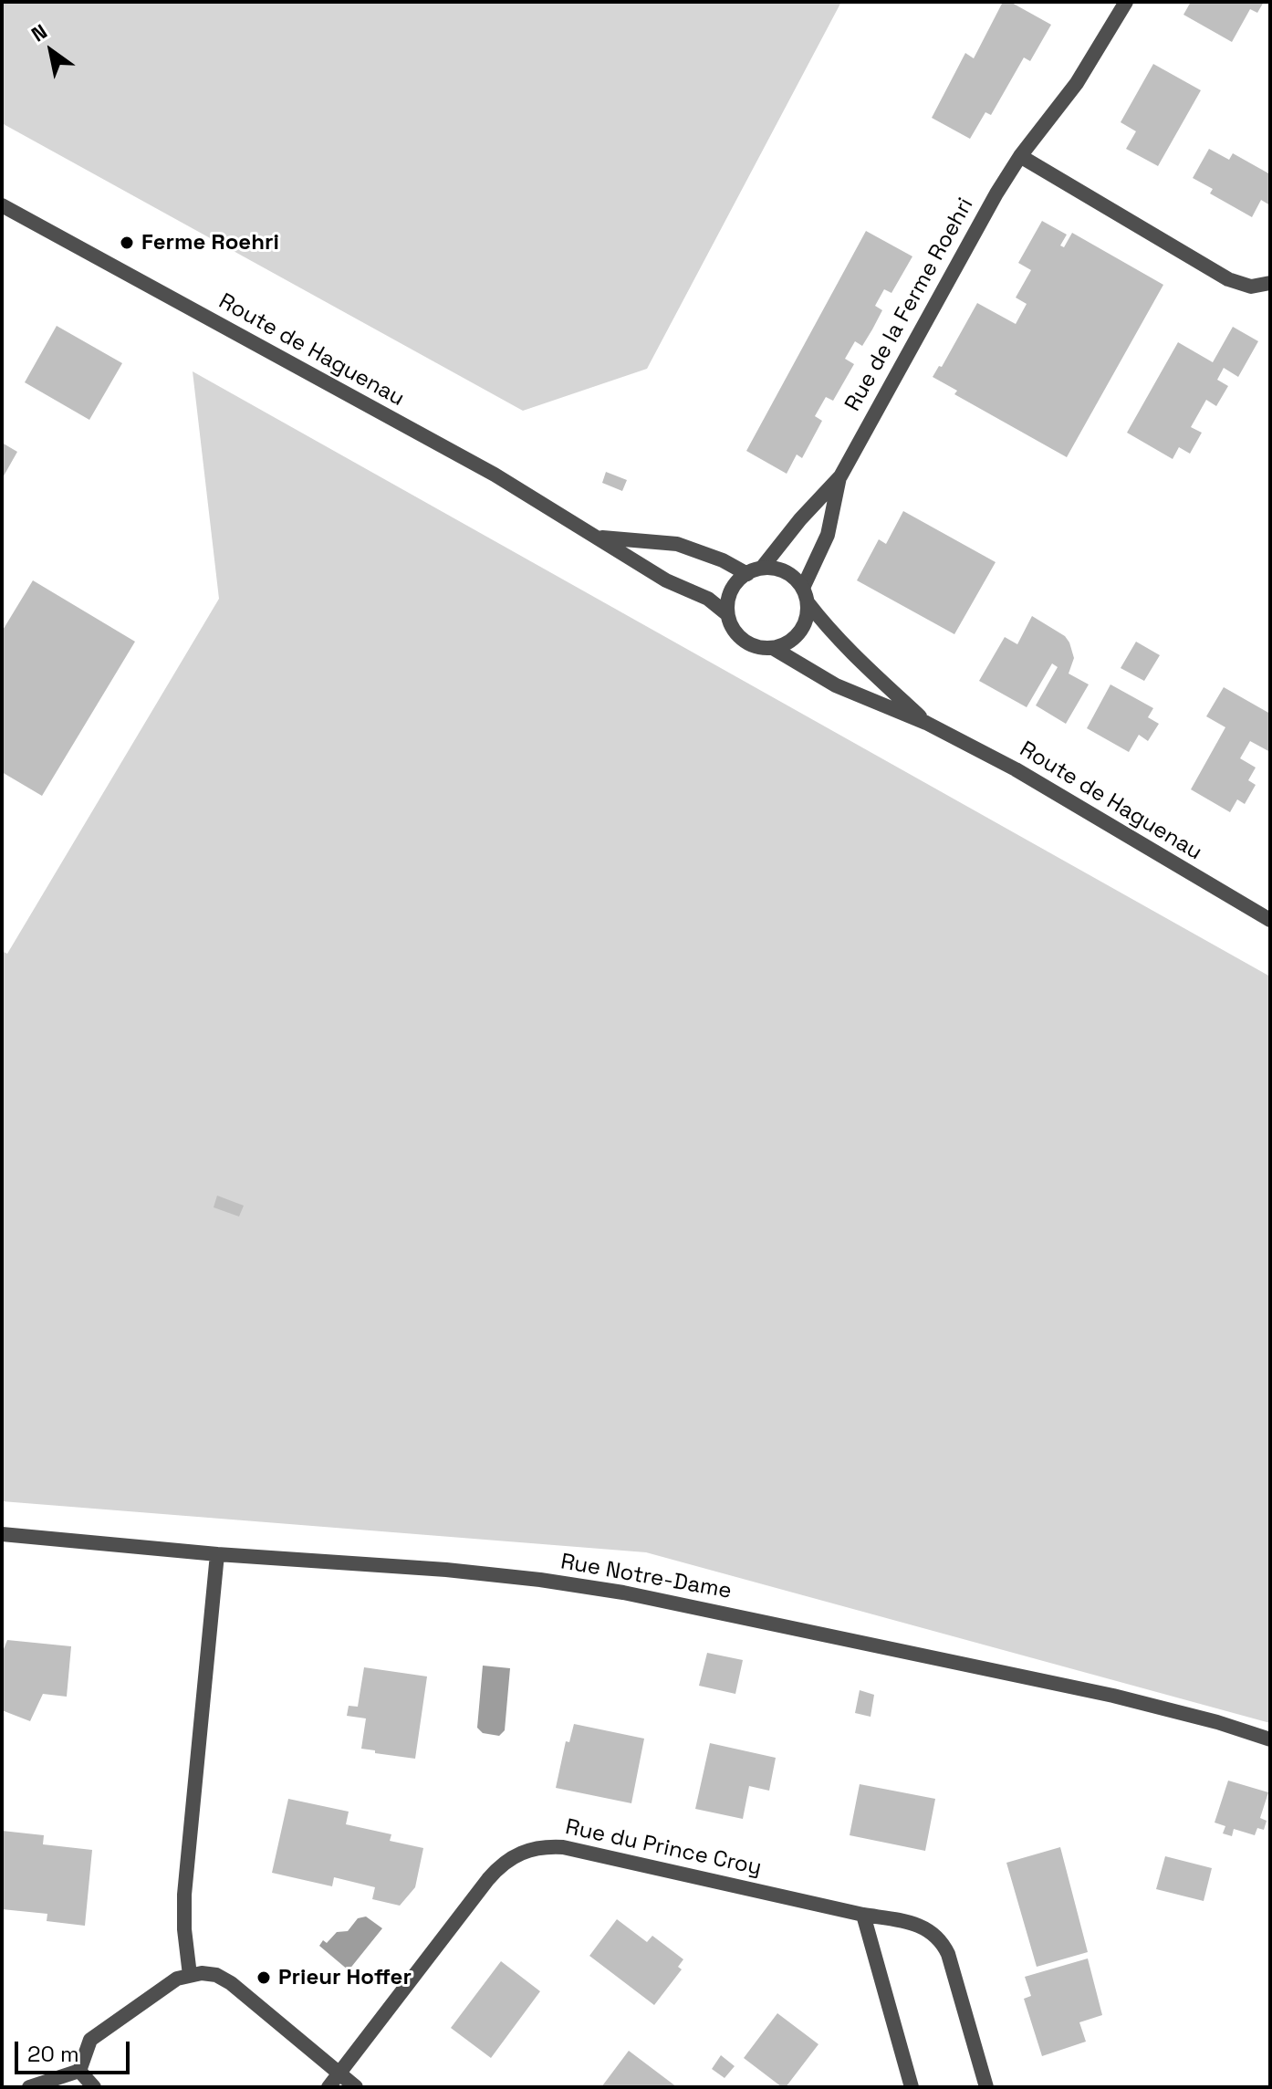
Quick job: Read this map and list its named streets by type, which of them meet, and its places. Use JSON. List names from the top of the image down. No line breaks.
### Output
{"streets":{"street":["Rue de la Ferme Roehri","Route de Haguenau","Rue Notre-Dame","Rue du Prince Croy"]},"crossings":[["Rue de la Ferme Roehri","Route de Haguenau"]],"places":["Ferme Roehri","Prieur Hoffer"],"scale_bar":"20 m","north":"top left"}
